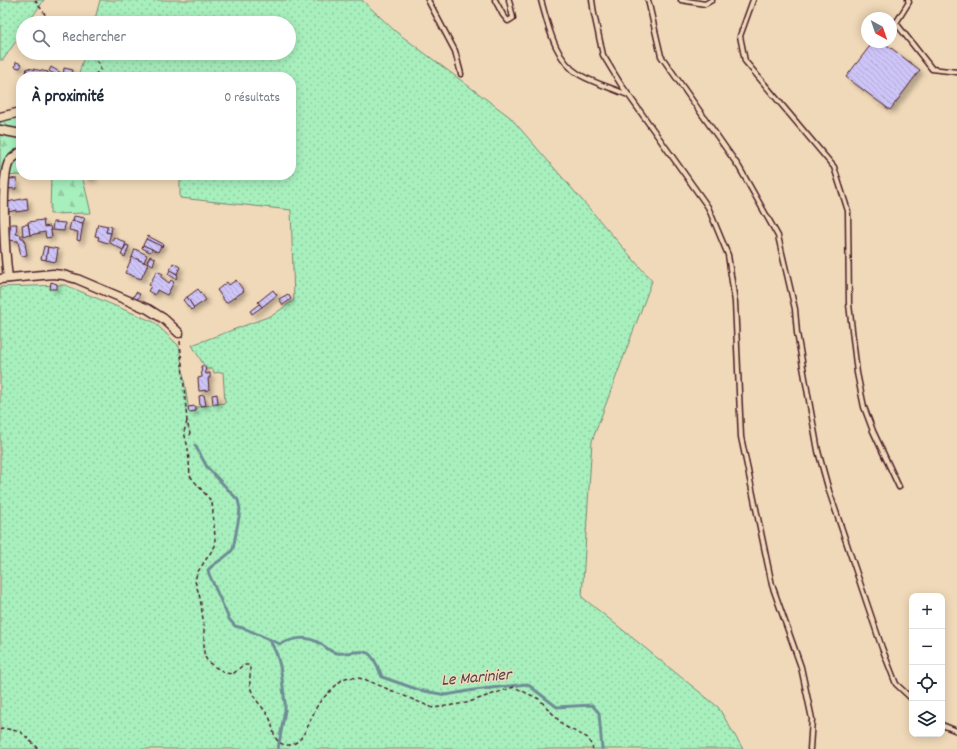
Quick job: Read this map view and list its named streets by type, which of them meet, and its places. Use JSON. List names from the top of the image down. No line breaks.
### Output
{"water":["Le Marinier"],"north":"bottom right","page":{"search":"Rechercher","heading":["À proximité","0 résultats"],"map_buttons":["+","−"]}}
